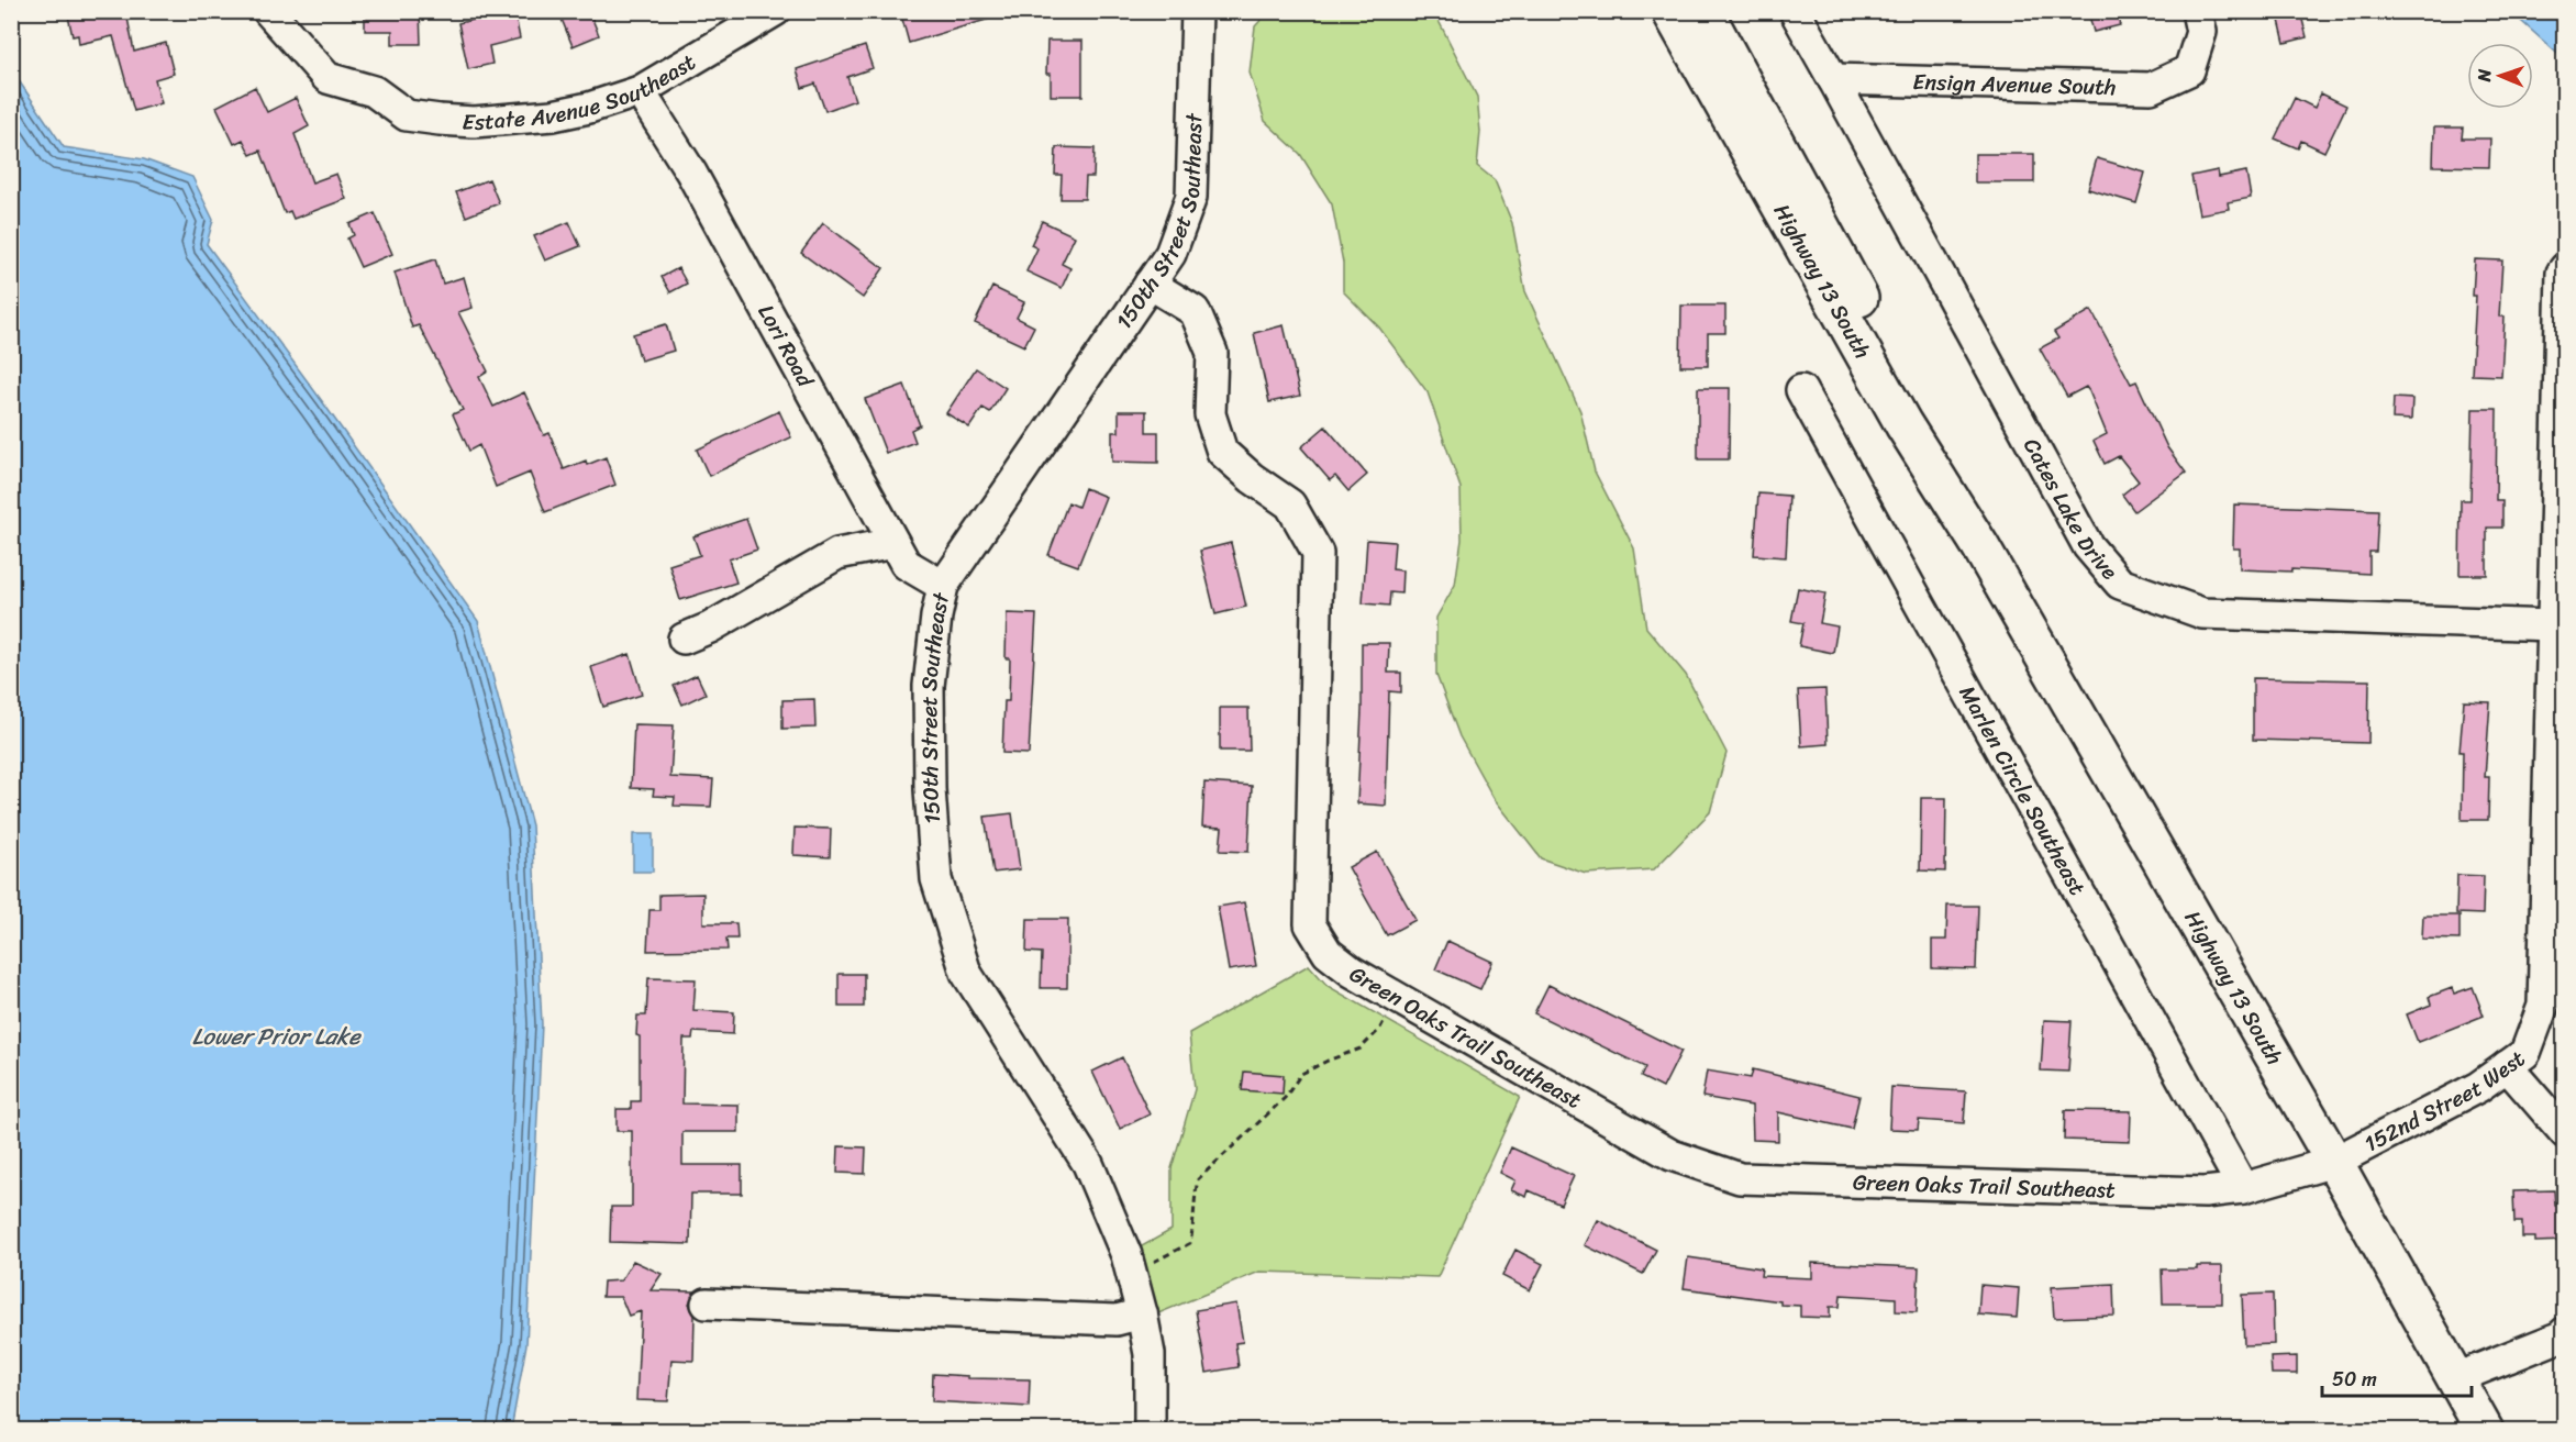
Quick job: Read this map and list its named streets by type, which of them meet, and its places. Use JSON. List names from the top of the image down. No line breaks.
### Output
{"streets":{"main road":["Highway 13 South"],"street":["Ensign Avenue South","Estate Avenue Southeast","150th Street Southeast","Lori Road","Cates Lake Drive","Marlen Circle Southeast","Green Oaks Trail Southeast","152nd Street West"]},"crossings":[["Ensign Avenue South","Cates Lake Drive"],["Estate Avenue Southeast","Lori Road"],["150th Street Southeast","Lori Road"],["150th Street Southeast","Green Oaks Trail Southeast"],["Highway 13 South","Green Oaks Trail Southeast"],["Highway 13 South","152nd Street West"],["Cates Lake Drive","152nd Street West"],["Marlen Circle Southeast","Green Oaks Trail Southeast"],["Green Oaks Trail Southeast","152nd Street West"]],"water":["Lower Prior Lake"],"scale_bar":"50 m","north":"left"}
